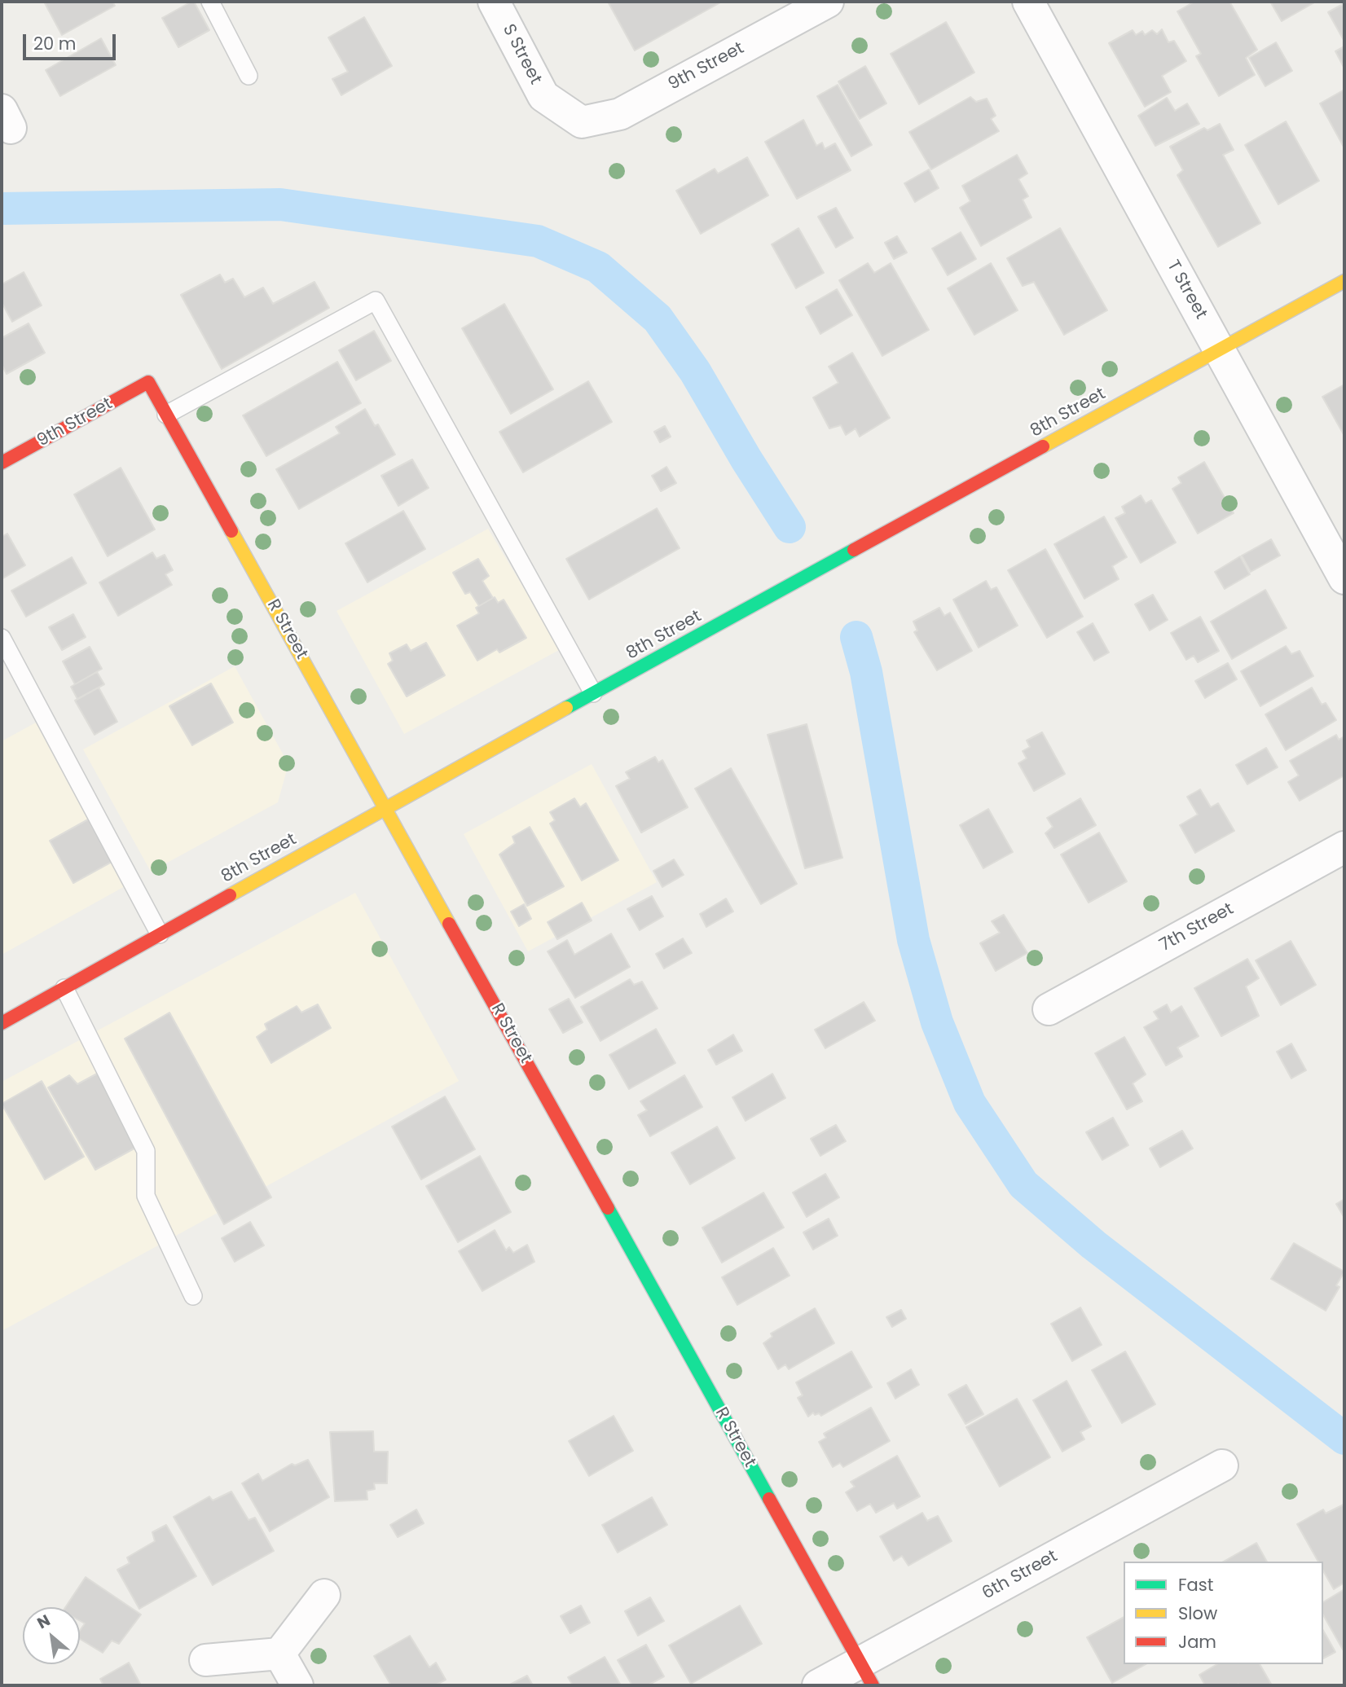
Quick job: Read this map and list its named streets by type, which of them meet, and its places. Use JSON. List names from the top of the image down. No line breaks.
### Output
{"streets":{"street":["S Street","9th Street","T Street","8th Street","R Street","7th Street","6th Street"]},"crossings":[["S Street","9th Street"],["9th Street","R Street"],["T Street","8th Street"],["8th Street","R Street"],["R Street","6th Street"]],"legend":["Fast","Slow","Jam"],"scale_bar":"20 m","north":"top left"}
